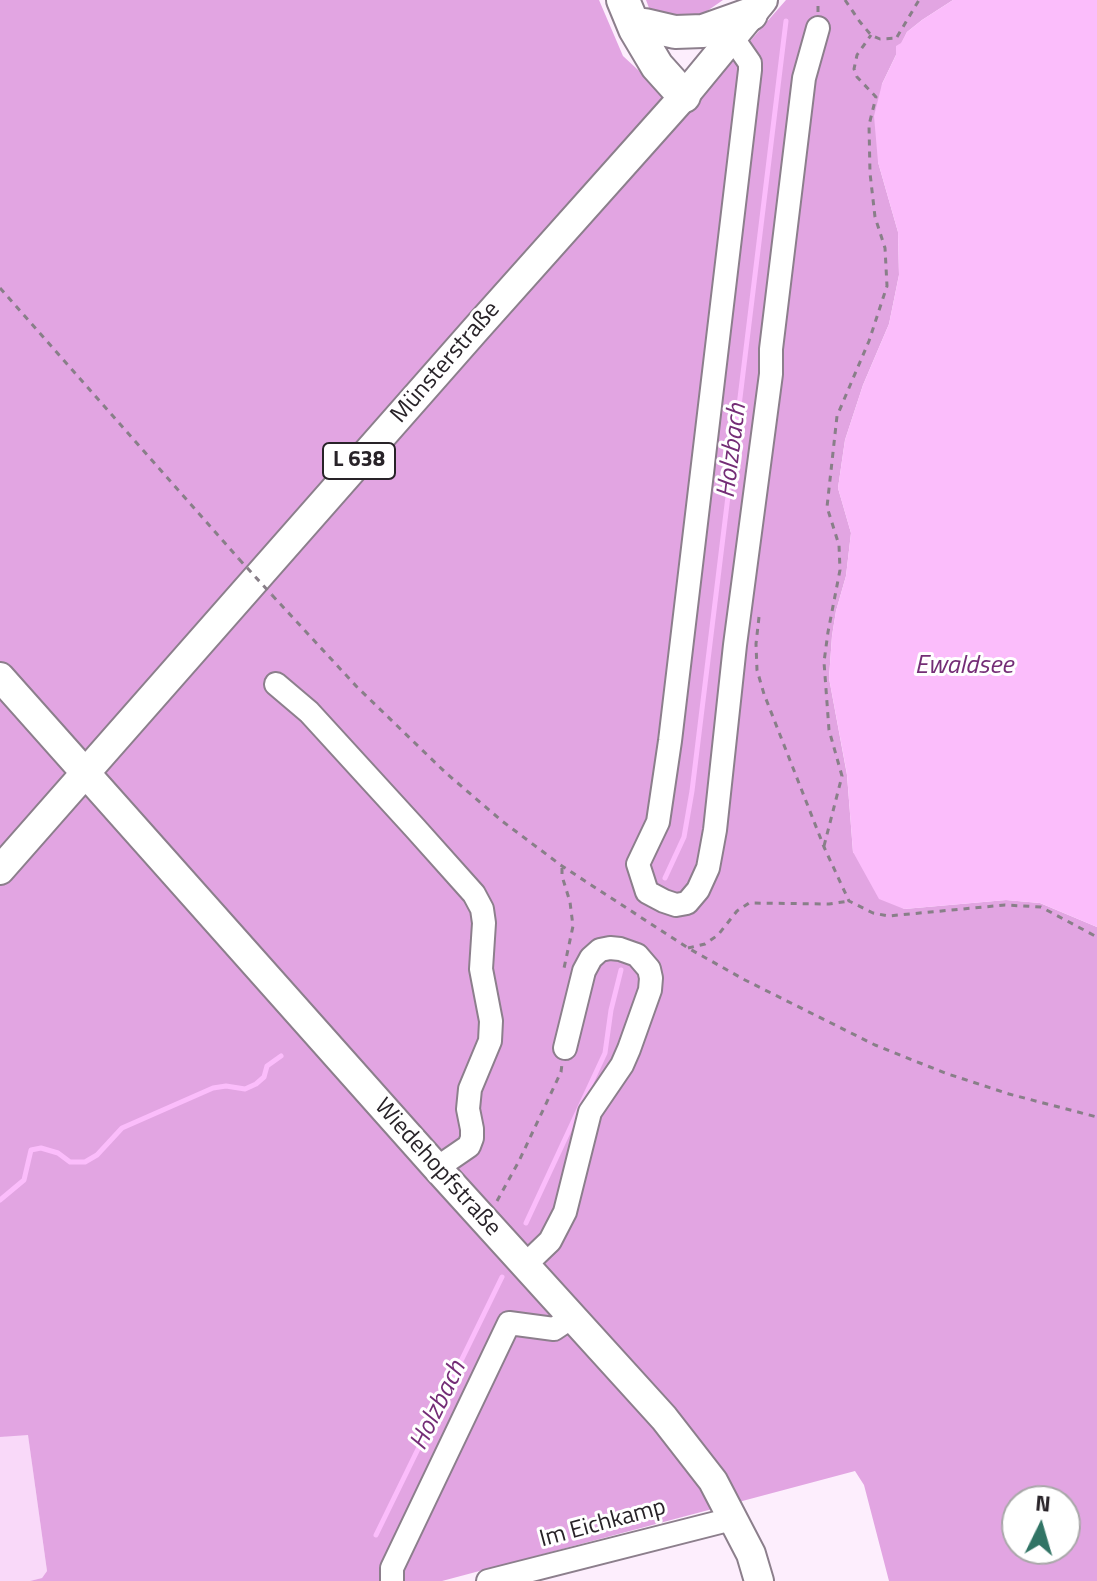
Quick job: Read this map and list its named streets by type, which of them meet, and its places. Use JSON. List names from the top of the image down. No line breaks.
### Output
{"streets":{"main road":["Münsterstraße","L 638","Wiedehopfstraße"],"street":["Im Eichkamp"]},"crossings":[["Münsterstraße","Wiedehopfstraße"],["Wiedehopfstraße","Im Eichkamp"]],"water":["Holzbach","Ewaldsee"],"north":"top"}
